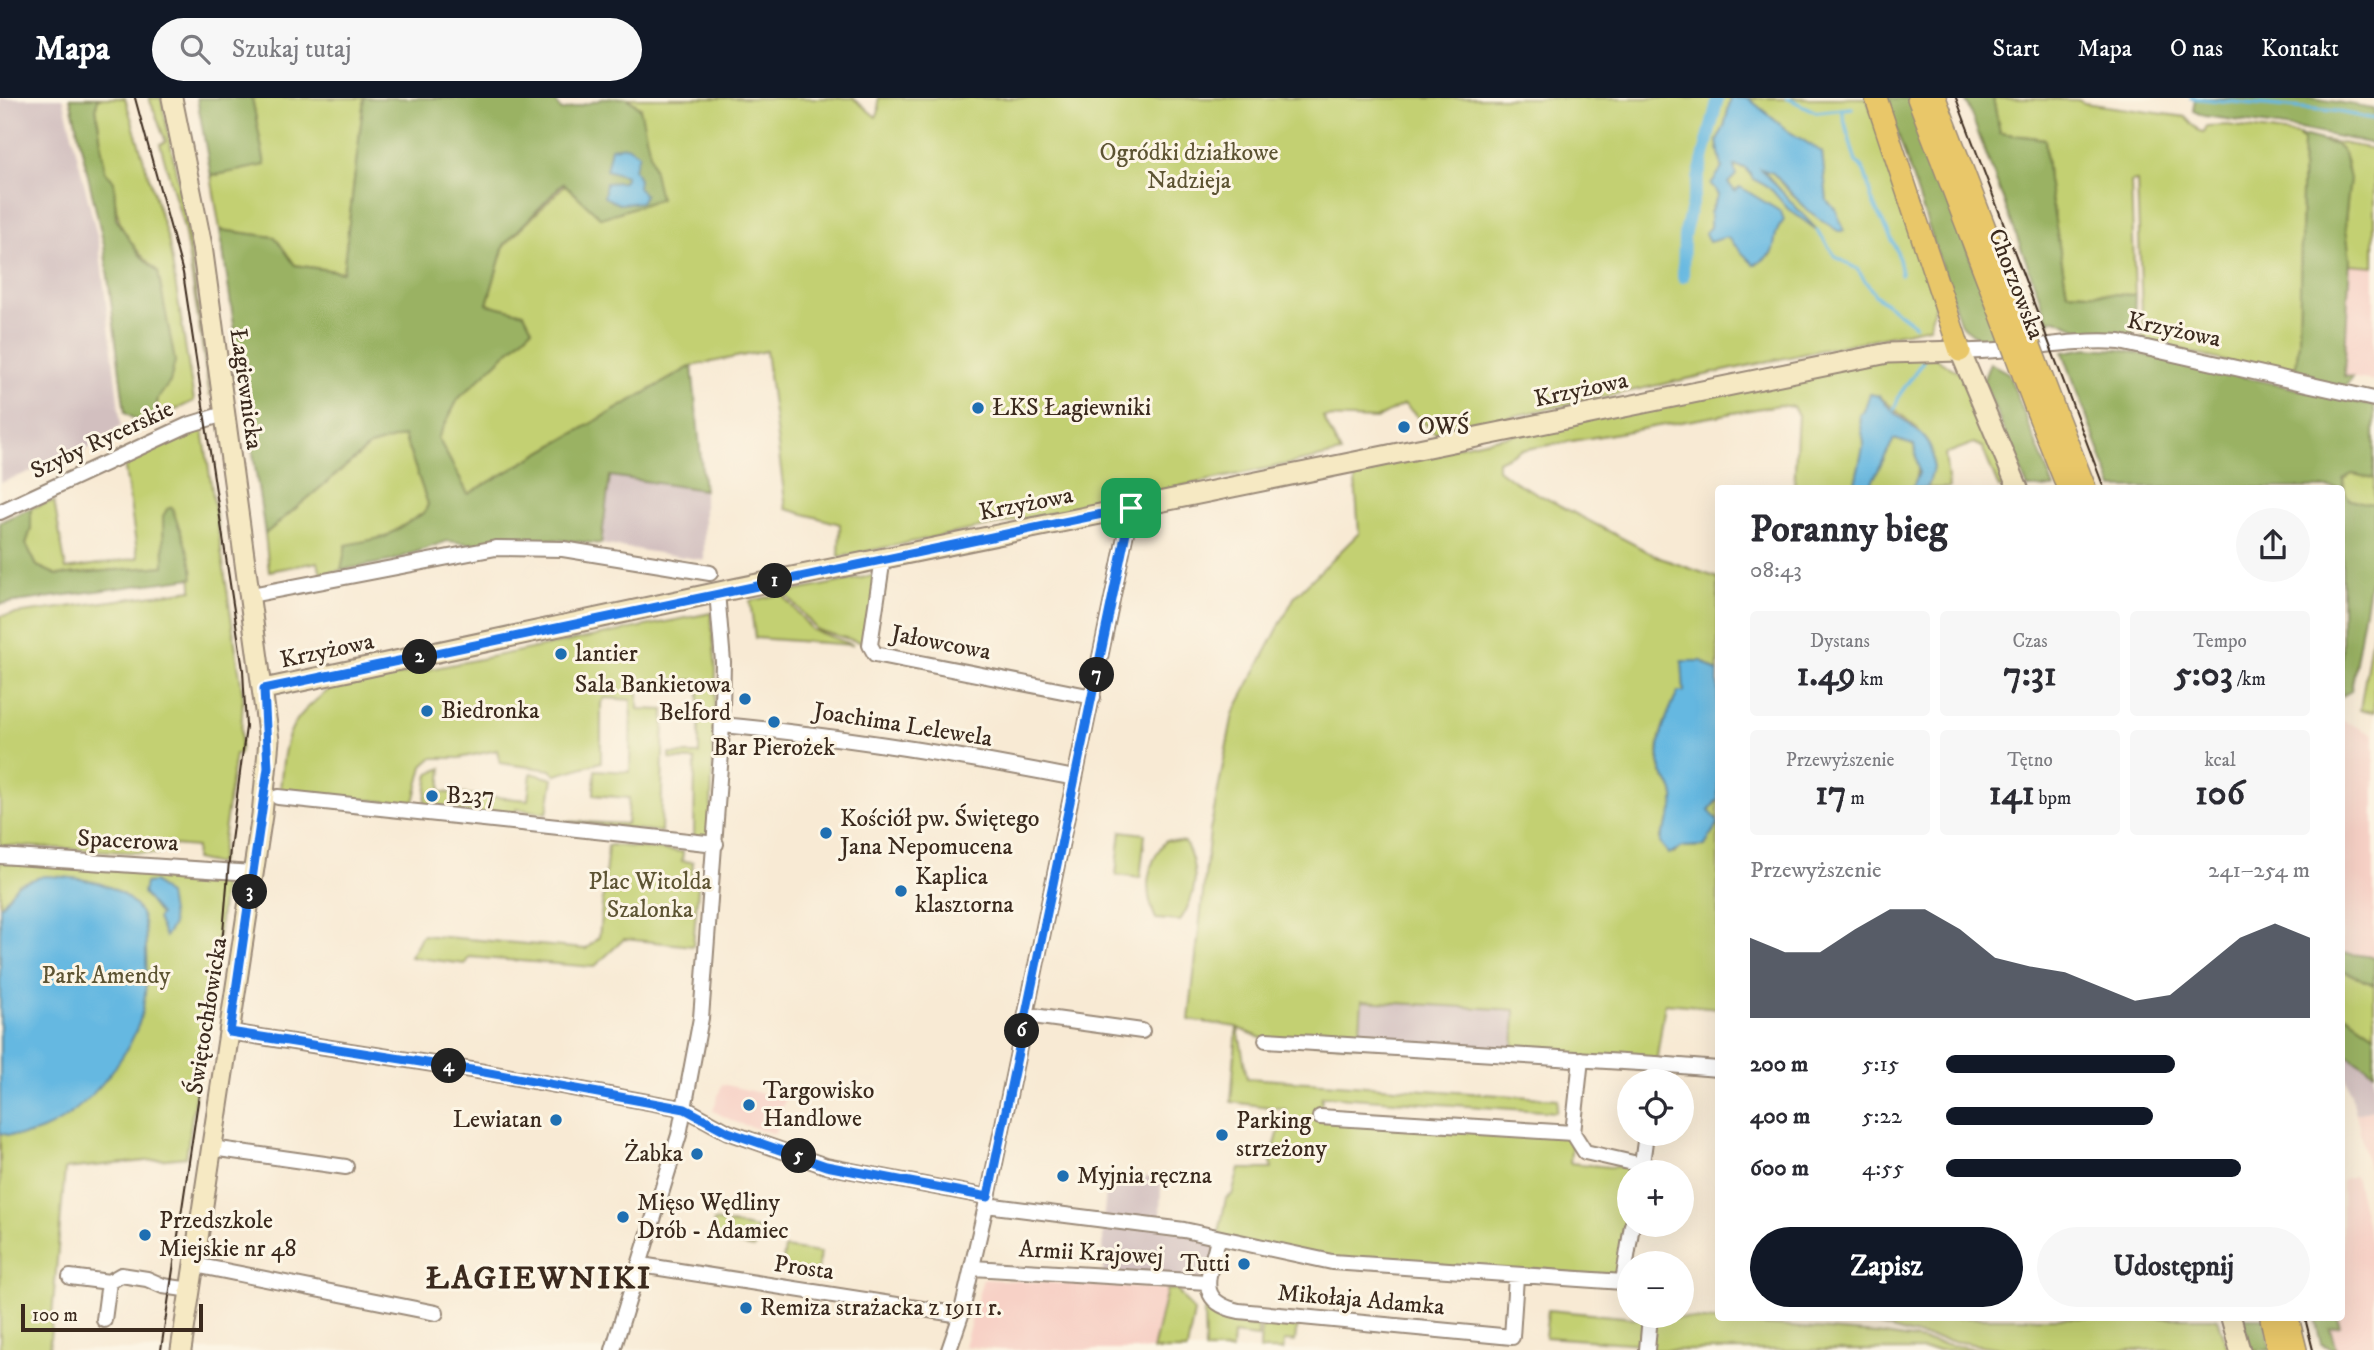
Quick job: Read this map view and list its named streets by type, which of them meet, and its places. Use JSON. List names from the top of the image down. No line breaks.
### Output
{"streets":{"main road":["Chorzowska"],"street":["Krzyżowa","Łagiewnicka","Szyby Rycerskie","Jałowcowa","Joachima Lelewela","Spacerowa","Świętochłowicka","Armii Krajowej","Prosta","Mikołaja Adamka"]},"crossings":[["Krzyżowa","Łagiewnicka"],["Krzyżowa","Jałowcowa"],["Krzyżowa","Świętochłowicka"],["Łagiewnicka","Szyby Rycerskie"],["Łagiewnicka","Świętochłowicka"],["Spacerowa","Świętochłowicka"],["Świętochłowicka","Mikołaja Adamka"],["Armii Krajowej","Mikołaja Adamka"]],"districts":["ŁAGIEWNIKI"],"parks":["Ogródki działkowe Nadzieja","Plac Witolda Szalonka","Park Amendy"],"places":["ŁKS Łagiewniki","OWŚ","lantier","Sala Bankietowa Belford","Biedronka","Bar Pierożek","B237","Kościół pw. Świętego Jana Nepomucena","Kaplica klasztorna","Targowisko Handlowe","Lewiatan","Parking strzeżony","Żabka","Myjnia ręczna","Mięso Wędliny Drób - Adamiec","Przedszkole Miejskie nr 48","Tutti","Remiza strażacka z 1911 r."],"scale_bar":"100 m","page":{"header":"Mapa","search":"Szukaj tutaj","nav":["Start","Mapa","O nas","Kontakt"],"heading":["Poranny bieg","08:43"],"pins":["1","2","7","3","6","4","5"],"stats":[["Dystans","1.49 km"],["Czas","7:31"],["Tempo","5:03 /km"],["Przewyższenie","17 m"],["Tętno","141 bpm"],["kcal","106"]],"chart":["Przewyższenie","241–254 m"],"list":[{"name":"200 m","note":"5:15"},{"name":"400 m","note":"5:22"},{"name":"600 m","note":"4:55"}],"map_buttons":["+","−"],"buttons":["Zapisz","Udostępnij"],"scale":"100 m"}}
